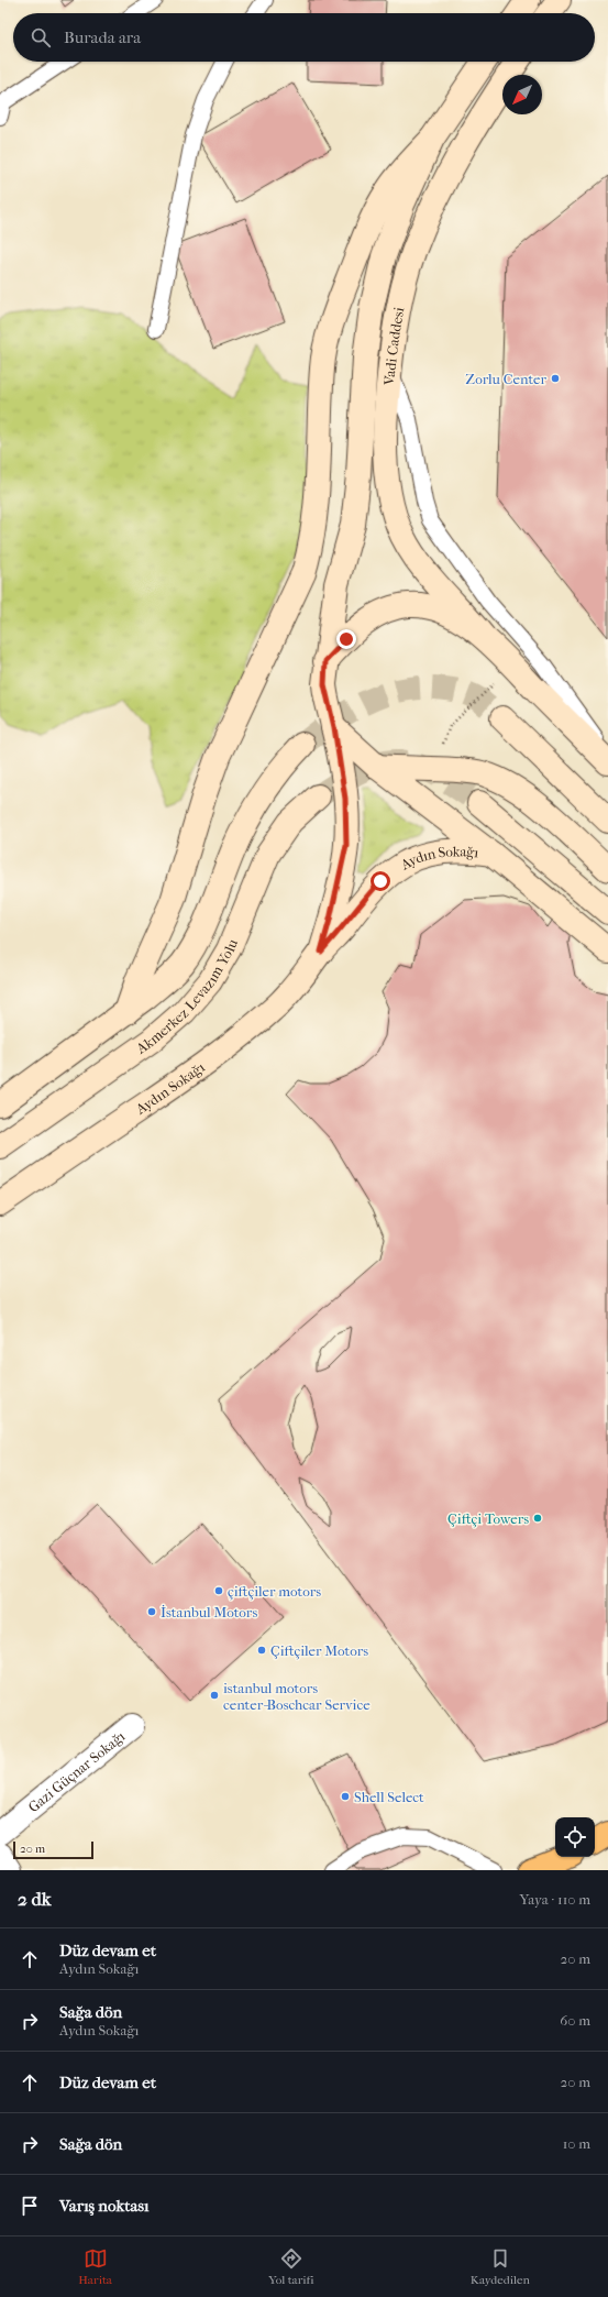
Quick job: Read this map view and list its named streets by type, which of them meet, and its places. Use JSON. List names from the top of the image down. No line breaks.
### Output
{"streets":{"main road":["Vadi Caddesi","Aydın Sokağı","Akmerkez Levazım Yolu"],"street":["Gazi Güçnar Sokağı"]},"places":["Zorlu Center","Çiftçi Towers","çiftçiler motors","İstanbul Motors","Çiftçiler Motors","istanbul motors center-Boschcar Service","Shell Select"],"scale_bar":"20 m","north":"bottom left","page":{"search":"Burada ara","scale":"20 m","heading":["2 dk","Yaya · 110 m"],"list":[["Düz devam et","Aydın Sokağı","20 m"],["Sağa dön","Aydın Sokağı","60 m"],["Düz devam et","20 m"],["Sağa dön","10 m"],"Varış noktası"],"nav":["Harita","Yol tarifi","Kaydedilen"]}}
